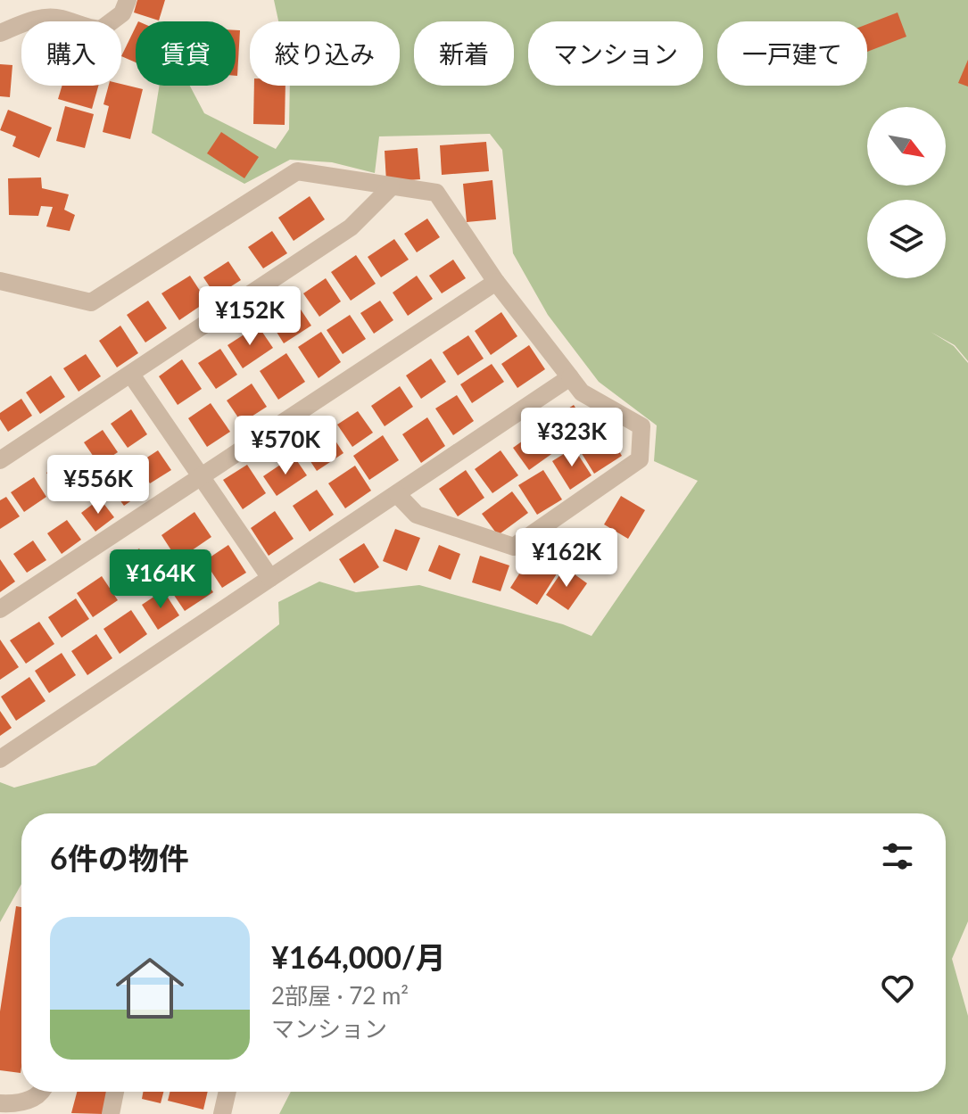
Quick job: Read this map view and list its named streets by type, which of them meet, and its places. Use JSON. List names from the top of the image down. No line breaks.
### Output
{"north":"bottom right","page":{"chip":["購入","賃貸","絞り込み","新着","マンション","一戸建て"],"price":["¥152K","¥323K","¥570K","¥556K","¥162K","¥164K"],"heading":"6件の物件","list":[{"name":"¥164,000/月","note":"2部屋 · 72 m² · マンション"}]}}
